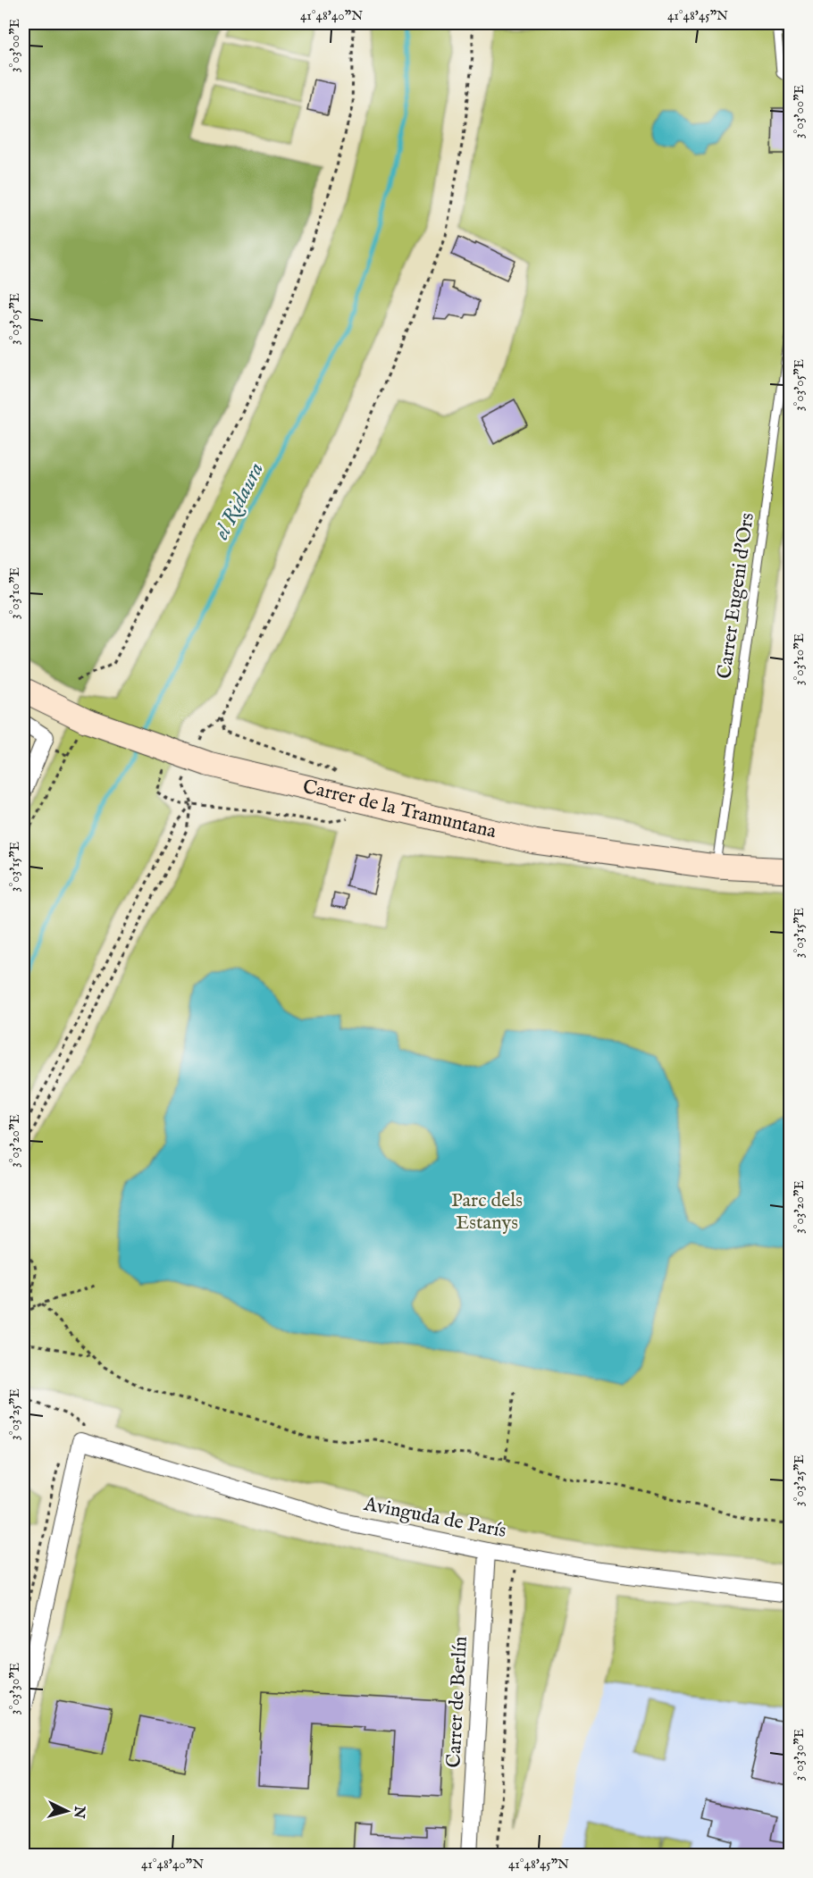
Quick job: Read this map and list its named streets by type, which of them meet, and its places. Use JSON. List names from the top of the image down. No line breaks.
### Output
{"streets":{"main road":["Carrer de la Tramuntana"],"street":["Avinguda de París","Carrer de Berlín"],"lane":["Carrer Eugeni d'Ors"]},"crossings":[["Carrer Eugeni d'Ors","Carrer de la Tramuntana"],["Avinguda de París","Carrer de Berlín"]],"water":["el Ridaura"],"parks":["Parc dels Estanys"],"north":"right","coordinates":["41°48'40\"N","41°48'45\"N","3°03'00\"E","3°03'05\"E","3°03'10\"E","3°03'15\"E","3°03'20\"E","3°03'25\"E","3°03'30\"E"]}
